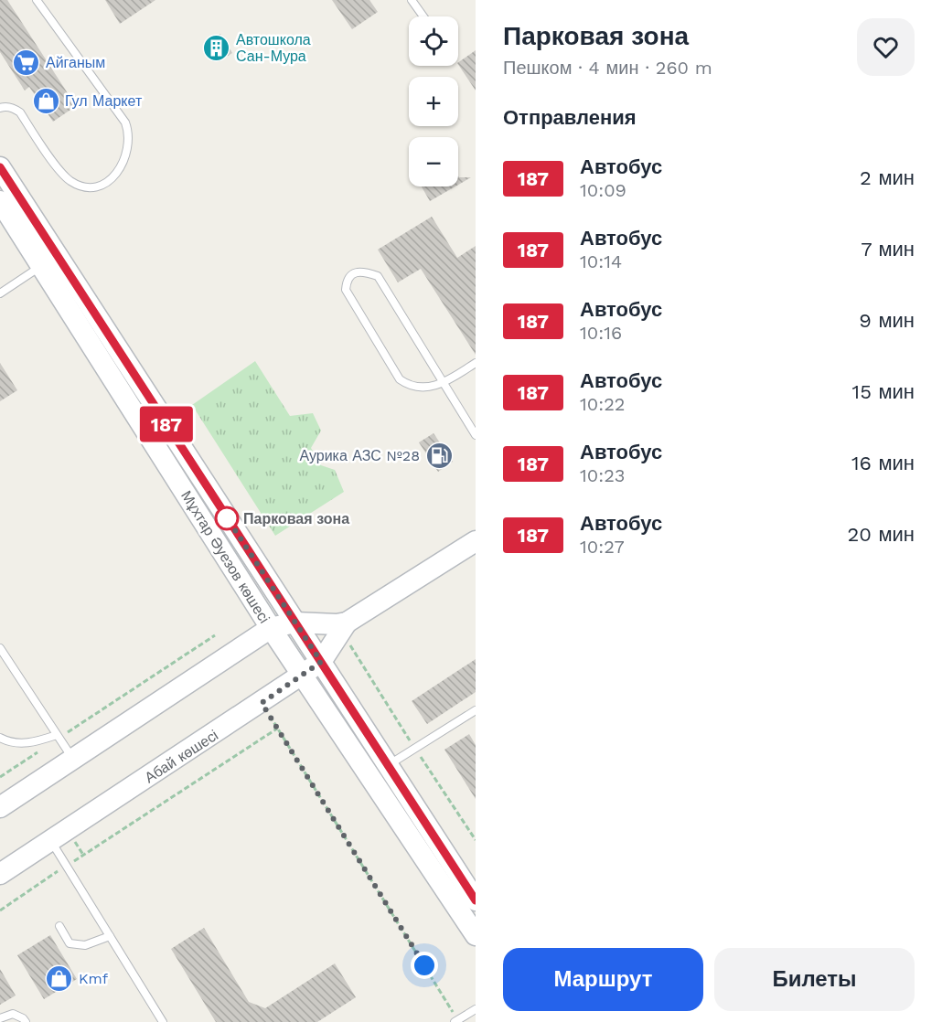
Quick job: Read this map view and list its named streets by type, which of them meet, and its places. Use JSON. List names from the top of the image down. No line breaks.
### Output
{"streets":{"main road":["Мұхтар Әуезов көшесі","Абай көшесі"]},"crossings":[["Мұхтар Әуезов көшесі","Абай көшесі"]],"places":{"building":["Автошкола Сан-Мура"],"supermarket":["Айганым"],"shop":["Гул Маркет","Kmf"],"fuel station":["Аурика АЗС №28"],"other":["Парковая зона"]},"lines":["bus line 187"],"page":{"on_map":"187","heading":[["Парковая зона","Пешком · 4 мин · 260 m"],"Отправления"],"map_buttons":["+","−"],"list":[{"mark":"187","name":"Автобус","note":"10:09","value":"2 мин"},{"mark":"187","name":"Автобус","note":"10:14","value":"7 мин"},{"mark":"187","name":"Автобус","note":"10:16","value":"9 мин"},{"mark":"187","name":"Автобус","note":"10:22","value":"15 мин"},{"mark":"187","name":"Автобус","note":"10:23","value":"16 мин"},{"mark":"187","name":"Автобус","note":"10:27","value":"20 мин"}],"buttons":["Маршрут","Билеты"]}}
